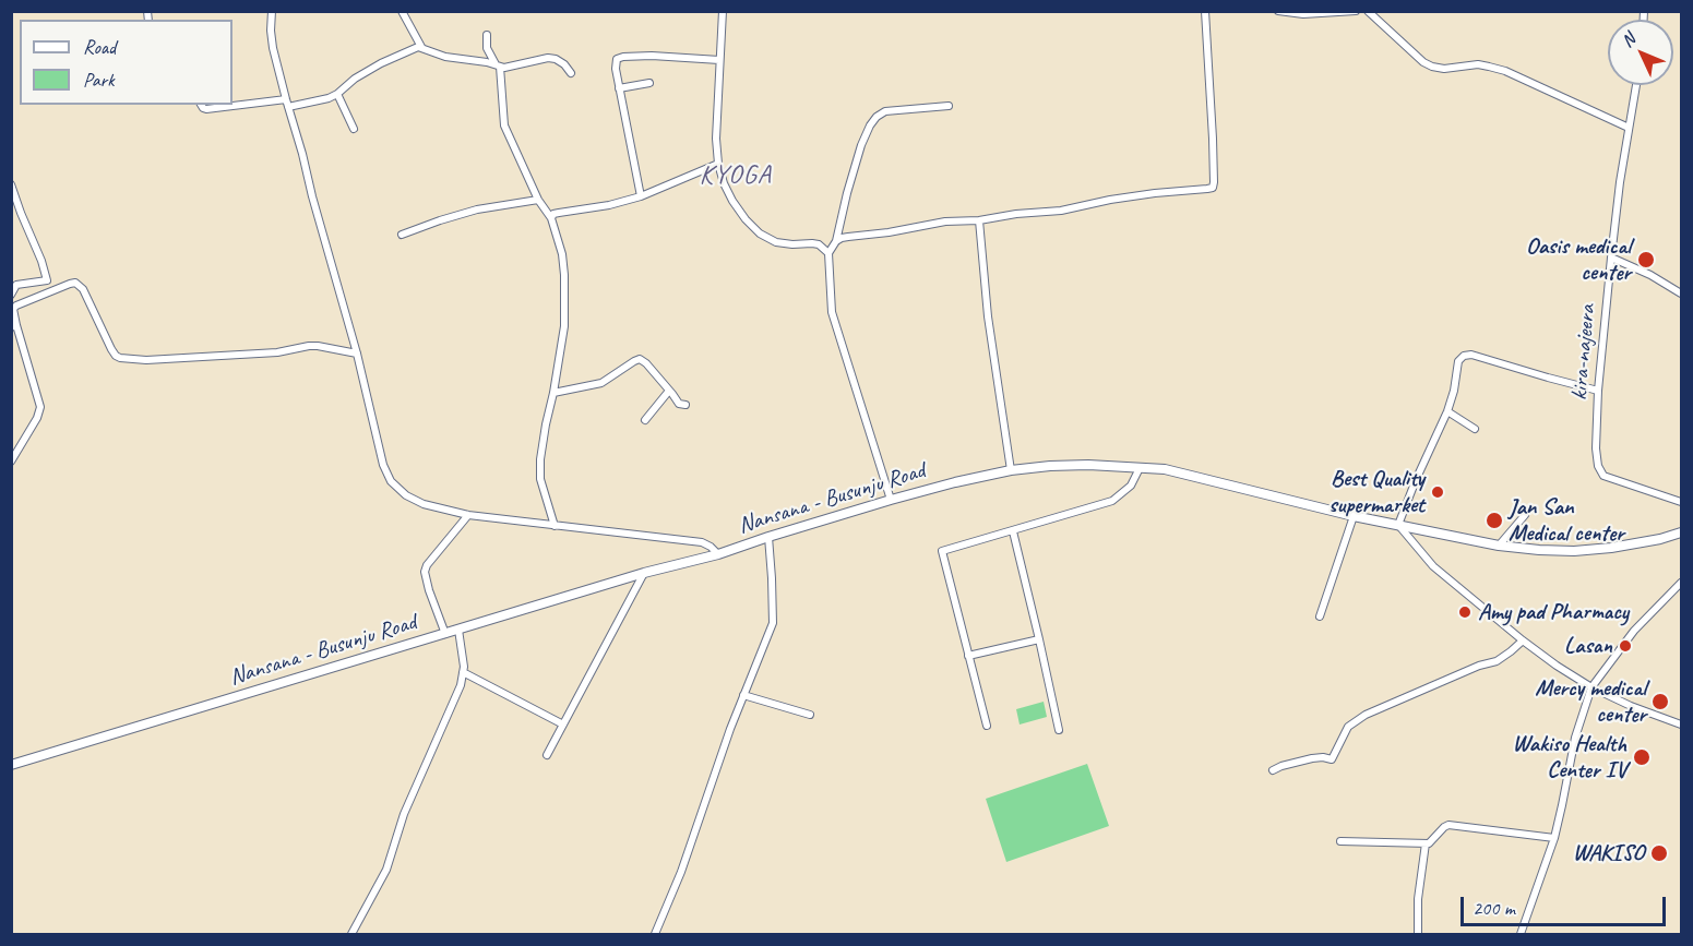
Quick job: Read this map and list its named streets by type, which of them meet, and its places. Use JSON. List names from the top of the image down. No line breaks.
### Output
{"streets":{"main road":["Nansana - Busunju Road"],"street":["kira-najeera"]},"districts":["KYOGA"],"places":["Oasis medical center","Best Quality supermarket","Jan San Medical center","Amy pad Pharmacy","Lasan","Mercy medical center","Wakiso Health Center IV","WAKISO"],"legend":["Road","Park"],"scale_bar":"200 m","north":"top left"}
